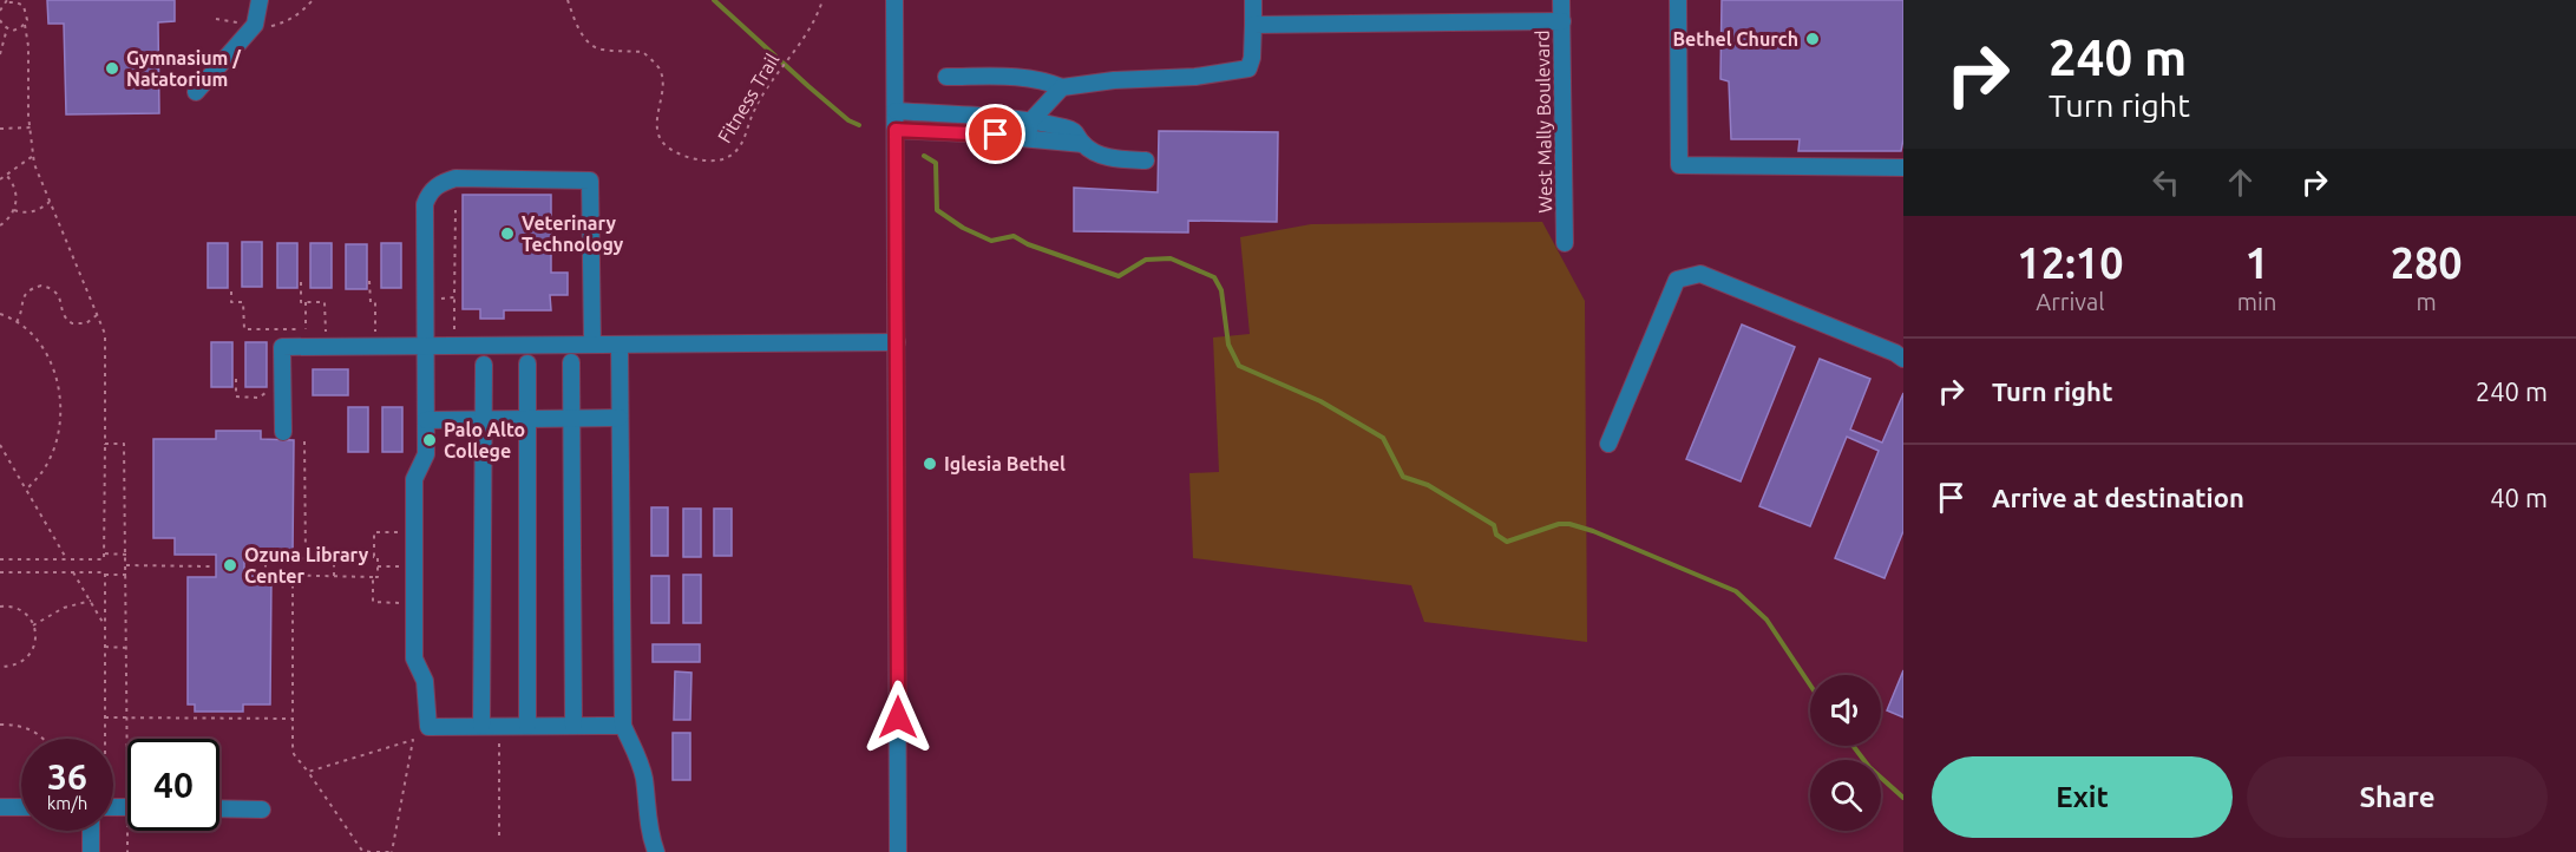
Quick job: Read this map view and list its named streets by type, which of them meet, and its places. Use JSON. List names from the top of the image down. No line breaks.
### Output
{"streets":{"street":["West Mally Boulevard"],"path":["Fitness Trail"]},"places":["Bethel Church","Gymnasium / Natatorium","Veterinary Technology","Palo Alto College","Iglesia Bethel","Ozuna Library Center"],"page":{"turn":["240 m","Turn right"],"eta":["12:10","Arrival","1","min","280","m"],"list":[{"name":"Turn right","value":"240 m"},{"name":"Arrive at destination","value":"40 m"}],"speed":"36 km/h","limit":"40","buttons":["Exit","Share"]}}
